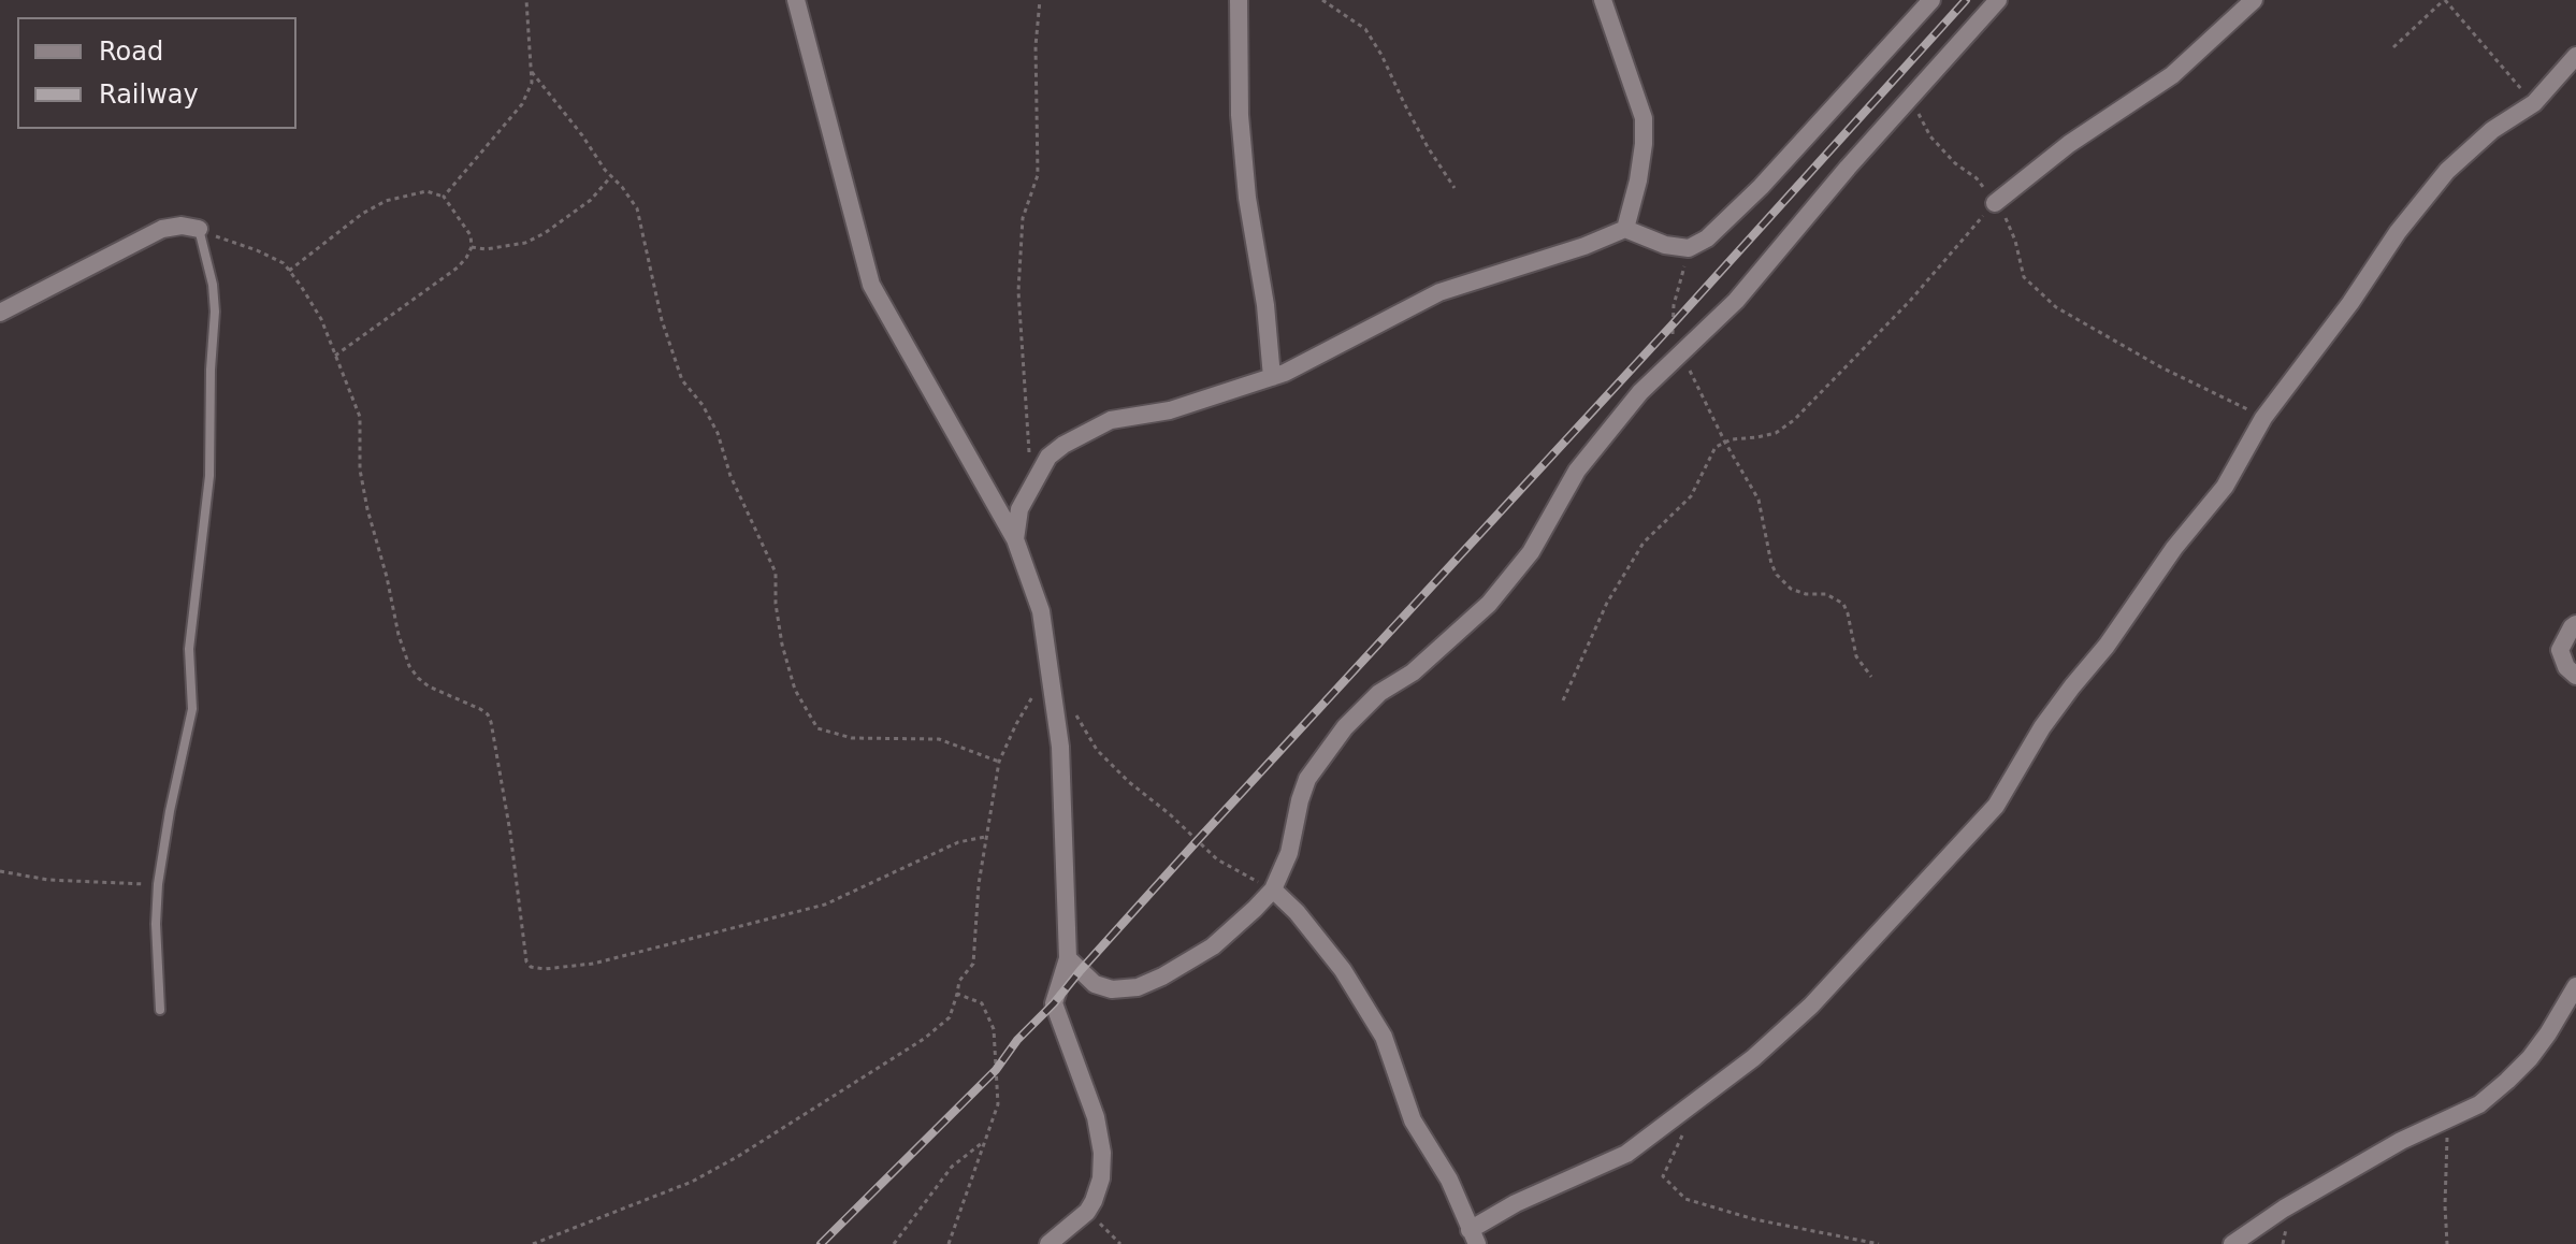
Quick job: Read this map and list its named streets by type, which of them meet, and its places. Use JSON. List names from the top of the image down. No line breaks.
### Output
{"legend":["Road","Railway"]}
